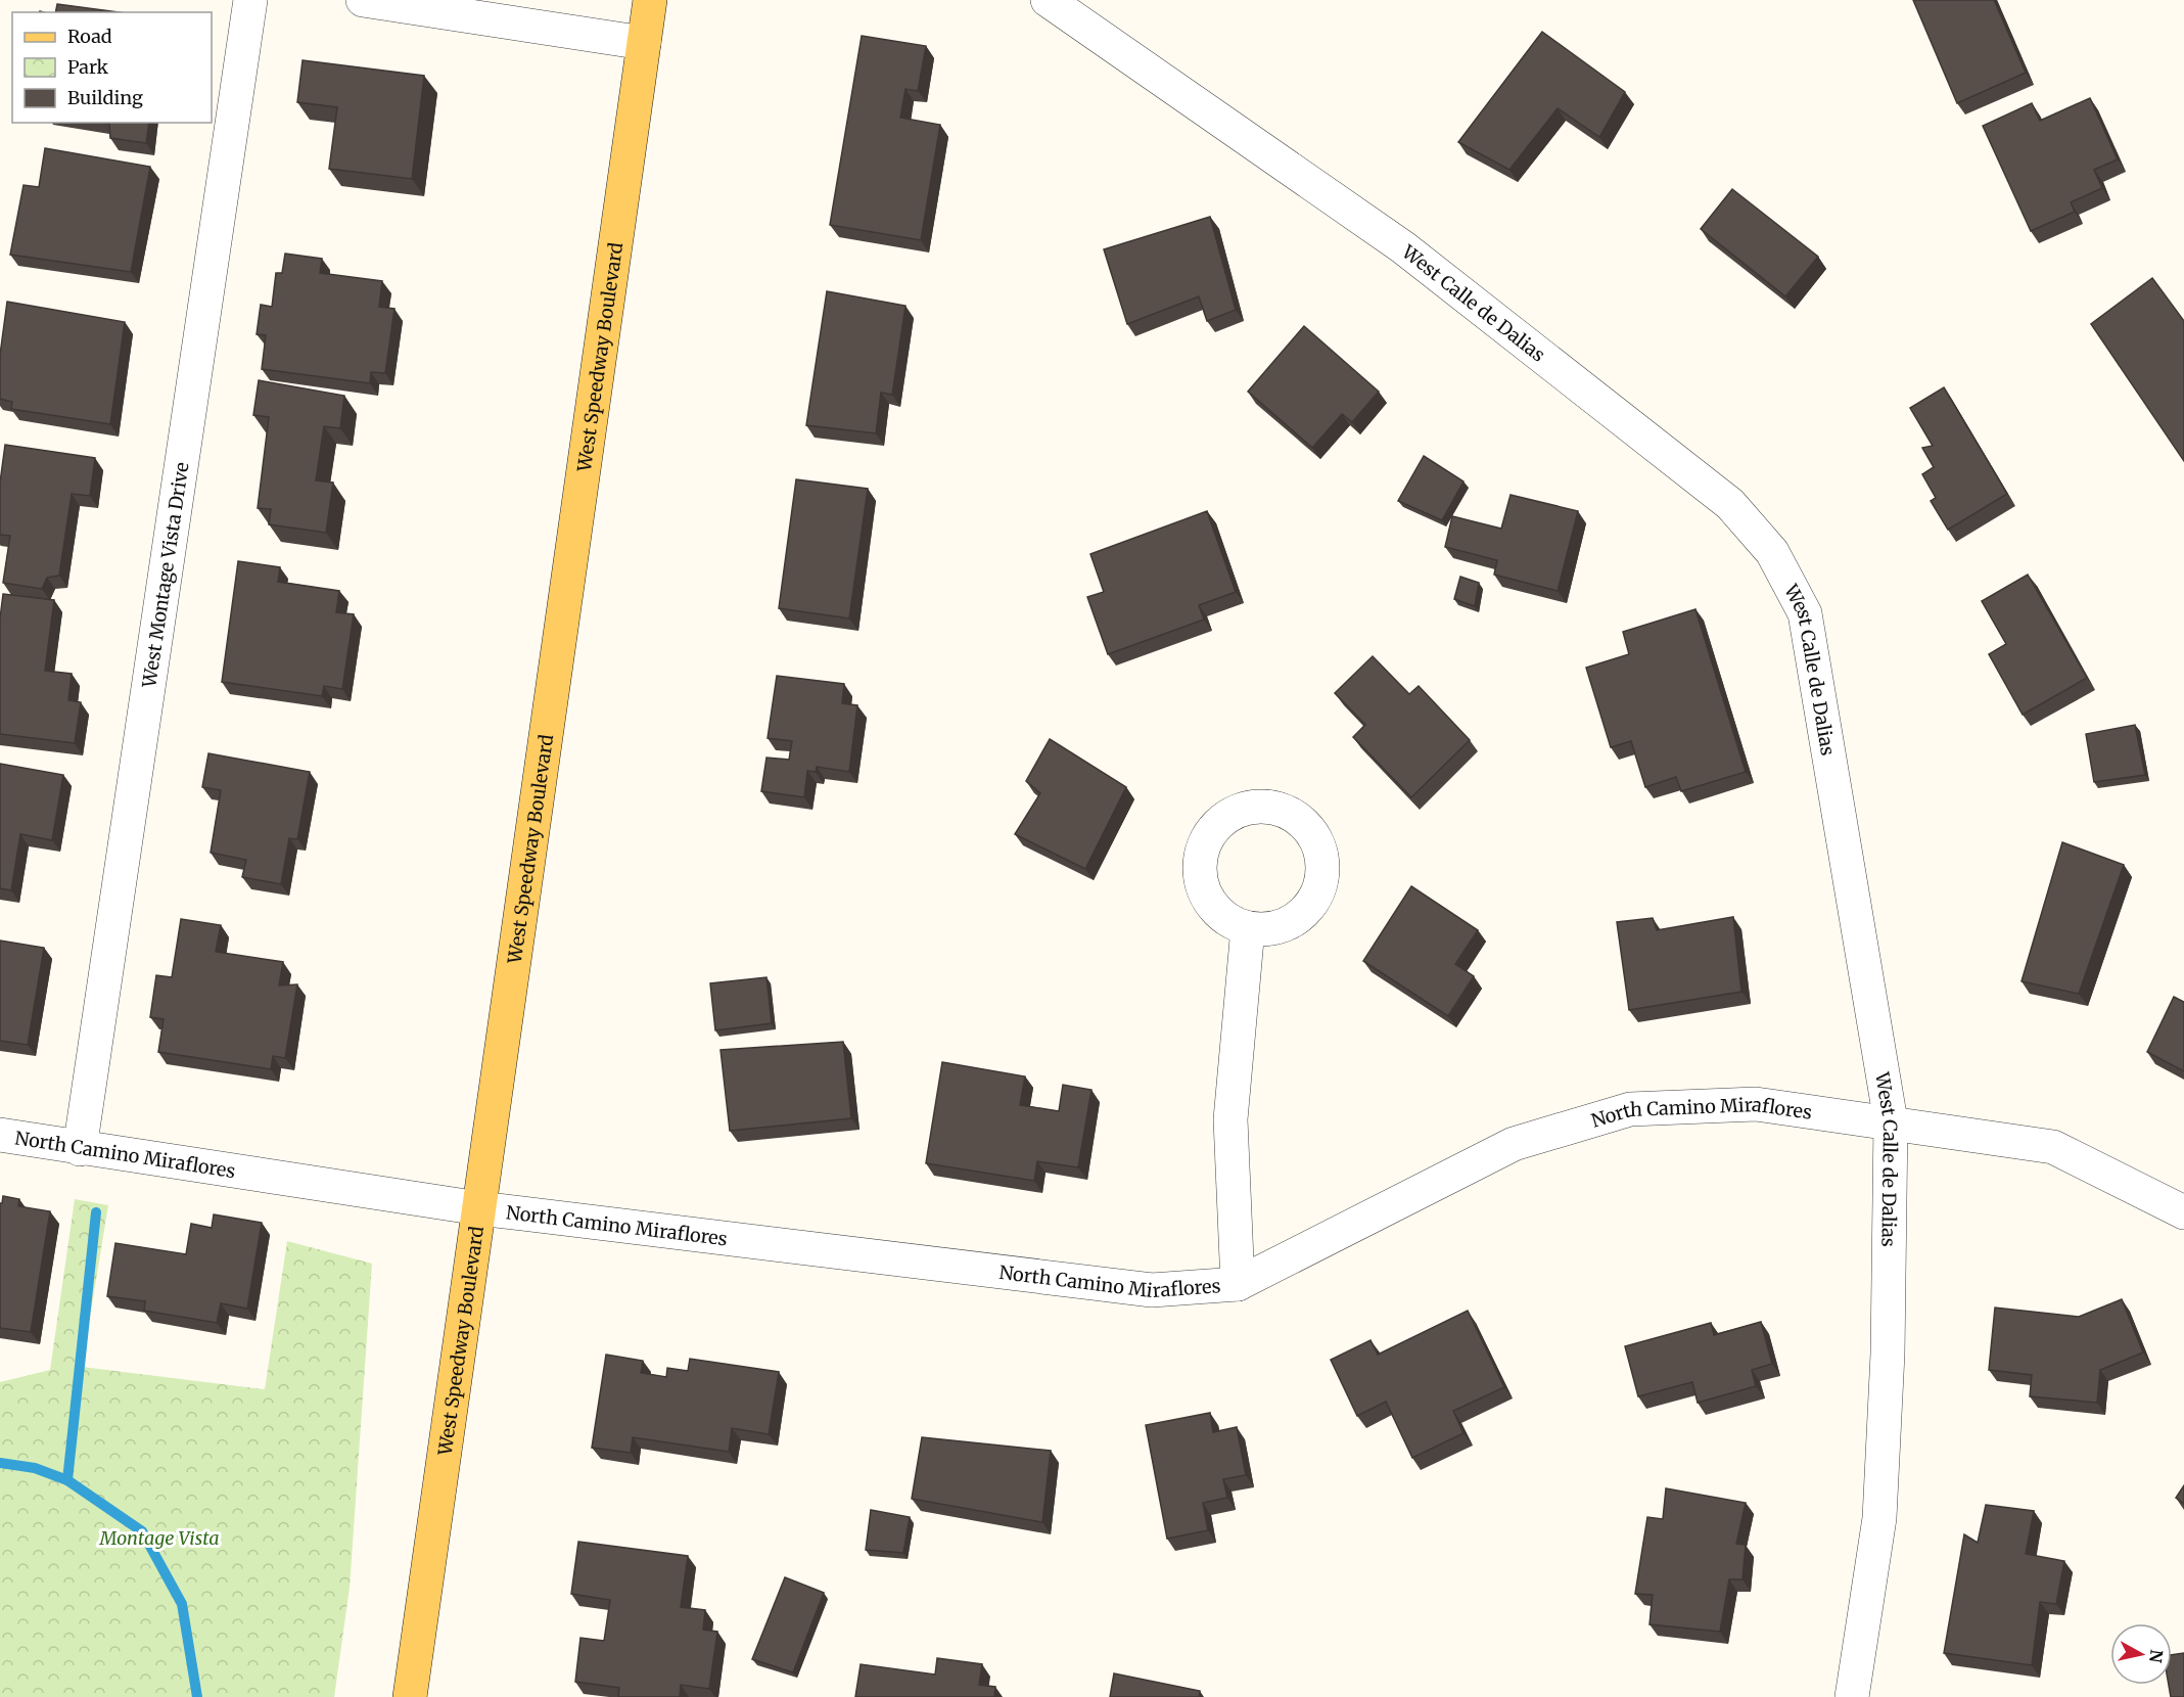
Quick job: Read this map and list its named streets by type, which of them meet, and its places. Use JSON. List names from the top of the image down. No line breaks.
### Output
{"streets":{"main road":["West Speedway Boulevard"],"street":["West Calle de Dalias","West Montage Vista Drive","North Camino Miraflores"]},"crossings":[["West Calle de Dalias","North Camino Miraflores"],["West Speedway Boulevard","North Camino Miraflores"],["West Montage Vista Drive","North Camino Miraflores"]],"parks":["Montage Vista"],"legend":["Road","Park","Building"],"north":"right"}
